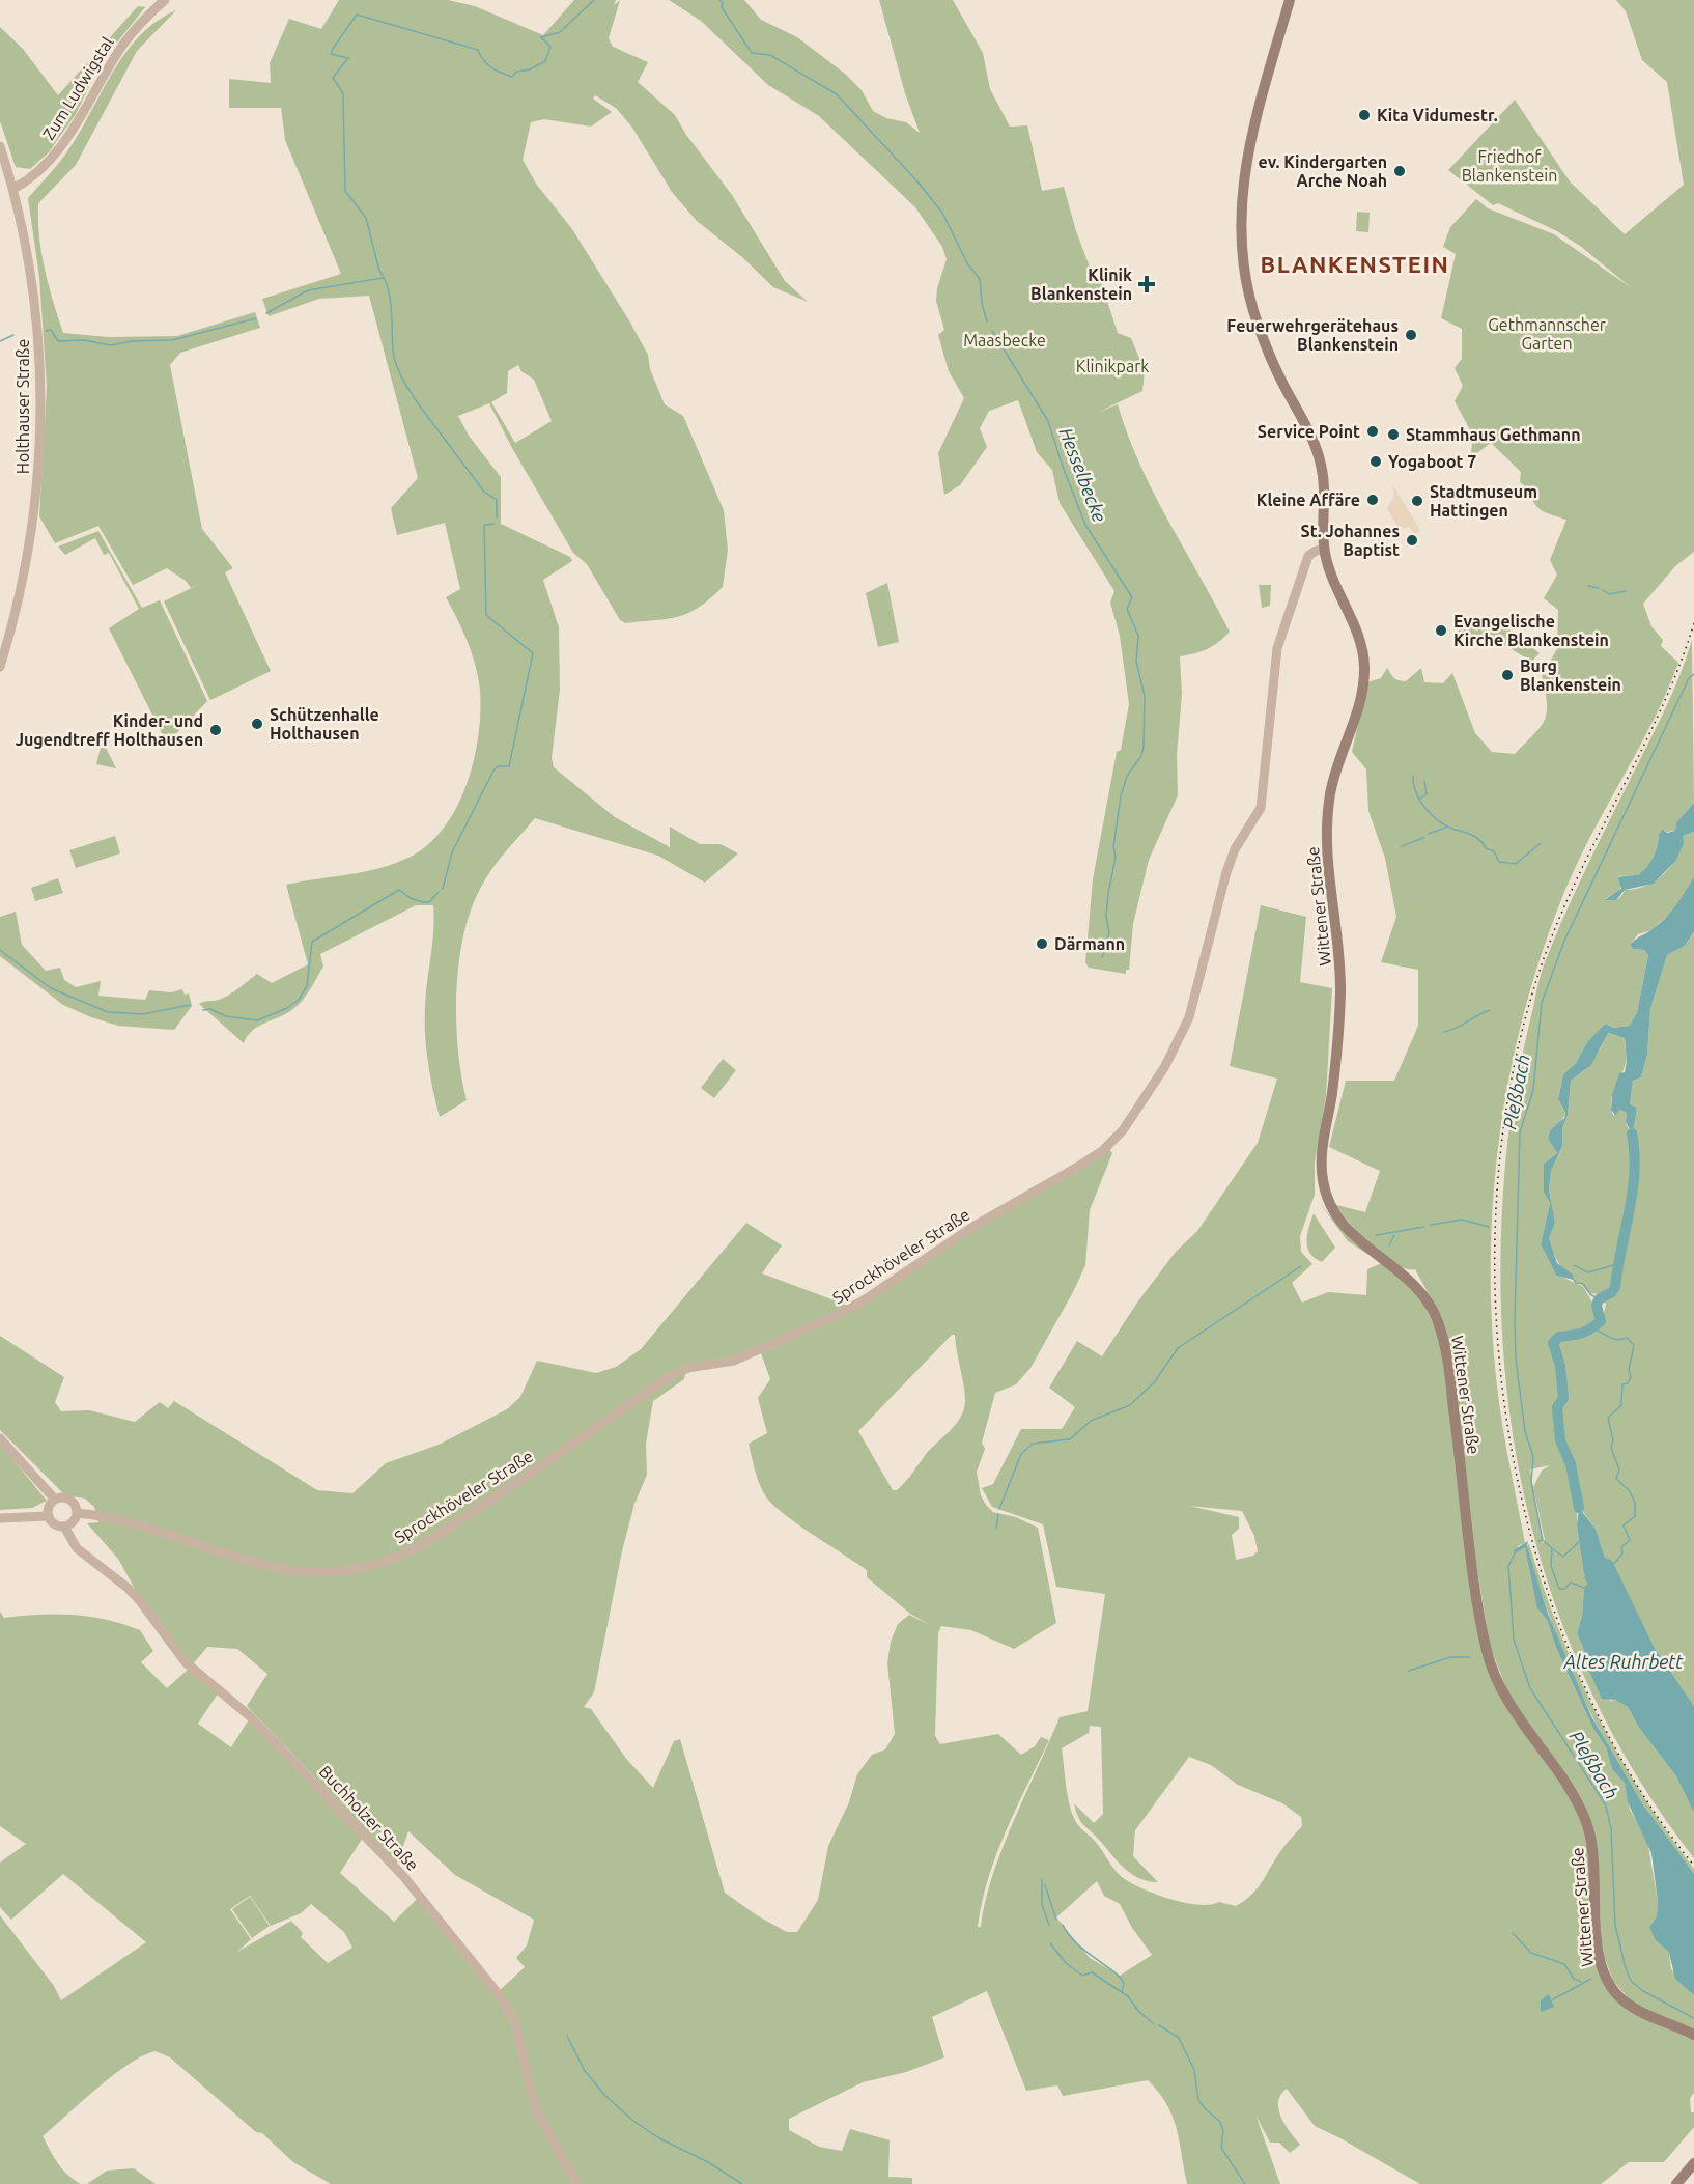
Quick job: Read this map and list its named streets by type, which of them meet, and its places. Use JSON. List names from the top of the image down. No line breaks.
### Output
{"streets":{"main road":["Wittener Straße"],"street":["Zum Ludwigstal","Holthauser Straße","Sprockhöveler Straße","Buchholzer Straße"]},"crossings":[["Zum Ludwigstal","Holthauser Straße"],["Wittener Straße","Sprockhöveler Straße"],["Sprockhöveler Straße","Buchholzer Straße"]],"districts":["BLANKENSTEIN"],"water":["Hesselbecke","Pleßbach","Altes Ruhrbett"],"parks":["Friedhof Blankenstein","Gethmannscher Garten","Maasbecke","Klinikpark"],"places":{"other":["Kita Vidumestr.","ev. Kindergarten Arche Noah","Feuerwehrgerätehaus Blankenstein","Service Point","Stammhaus Gethmann","Yogaboot 7","Kleine Affäre","Stadtmuseum Hattingen","St. Johannes Baptist","Evangelische Kirche Blankenstein","Burg Blankenstein","Schützenhalle Holthausen","Kinder- und Jugendtreff Holthausen","Därmann"],"health":["Klinik Blankenstein"]}}
